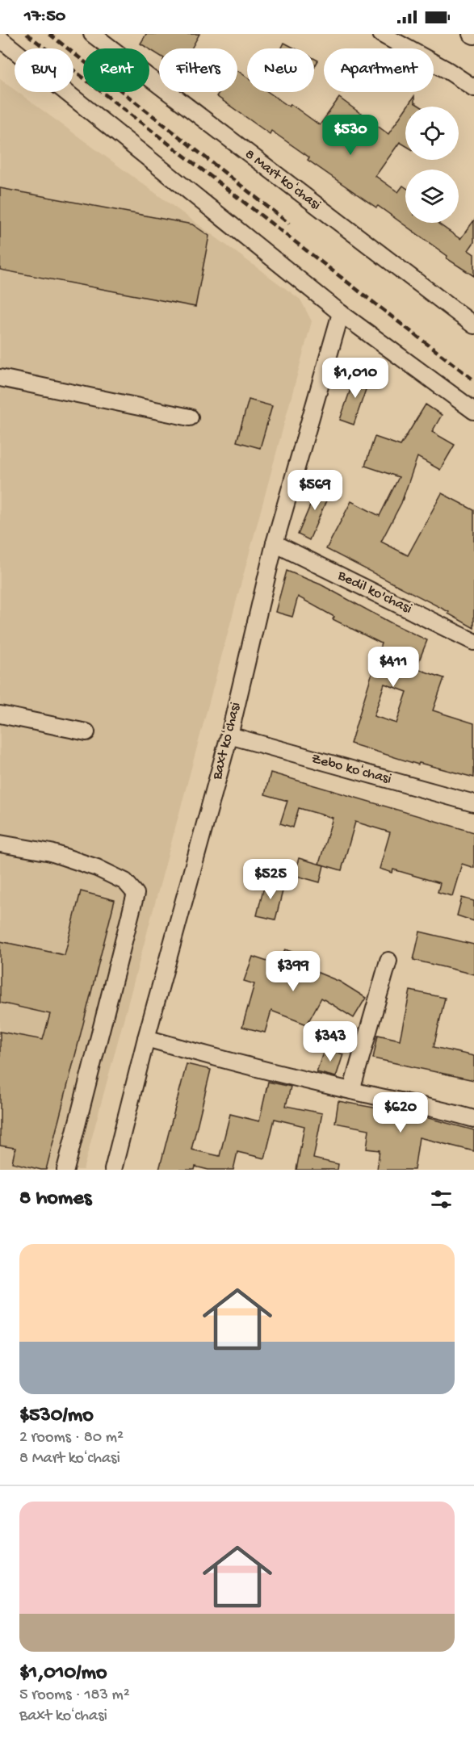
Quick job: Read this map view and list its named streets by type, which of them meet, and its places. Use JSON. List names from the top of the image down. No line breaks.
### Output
{"streets":{"street":["8 Mart koʻchasi","Bedil ko'chasi","Baxt koʻchasi","Zebo koʻchasi"]},"crossings":[["Bedil ko'chasi","Baxt koʻchasi"],["Baxt koʻchasi","Zebo koʻchasi"]],"page":{"status":"17:50","chip":["Buy","Rent","Filters","New","Apartment"],"price":["$530","$1,010","$569","$411","$525","$399","$343","$620"],"heading":"8 homes","list":[{"name":"$530/mo","note":"2 rooms · 80 m² · 8 Mart koʻchasi"},{"name":"$1,010/mo","note":"5 rooms · 183 m² · Baxt koʻchasi"}]}}
